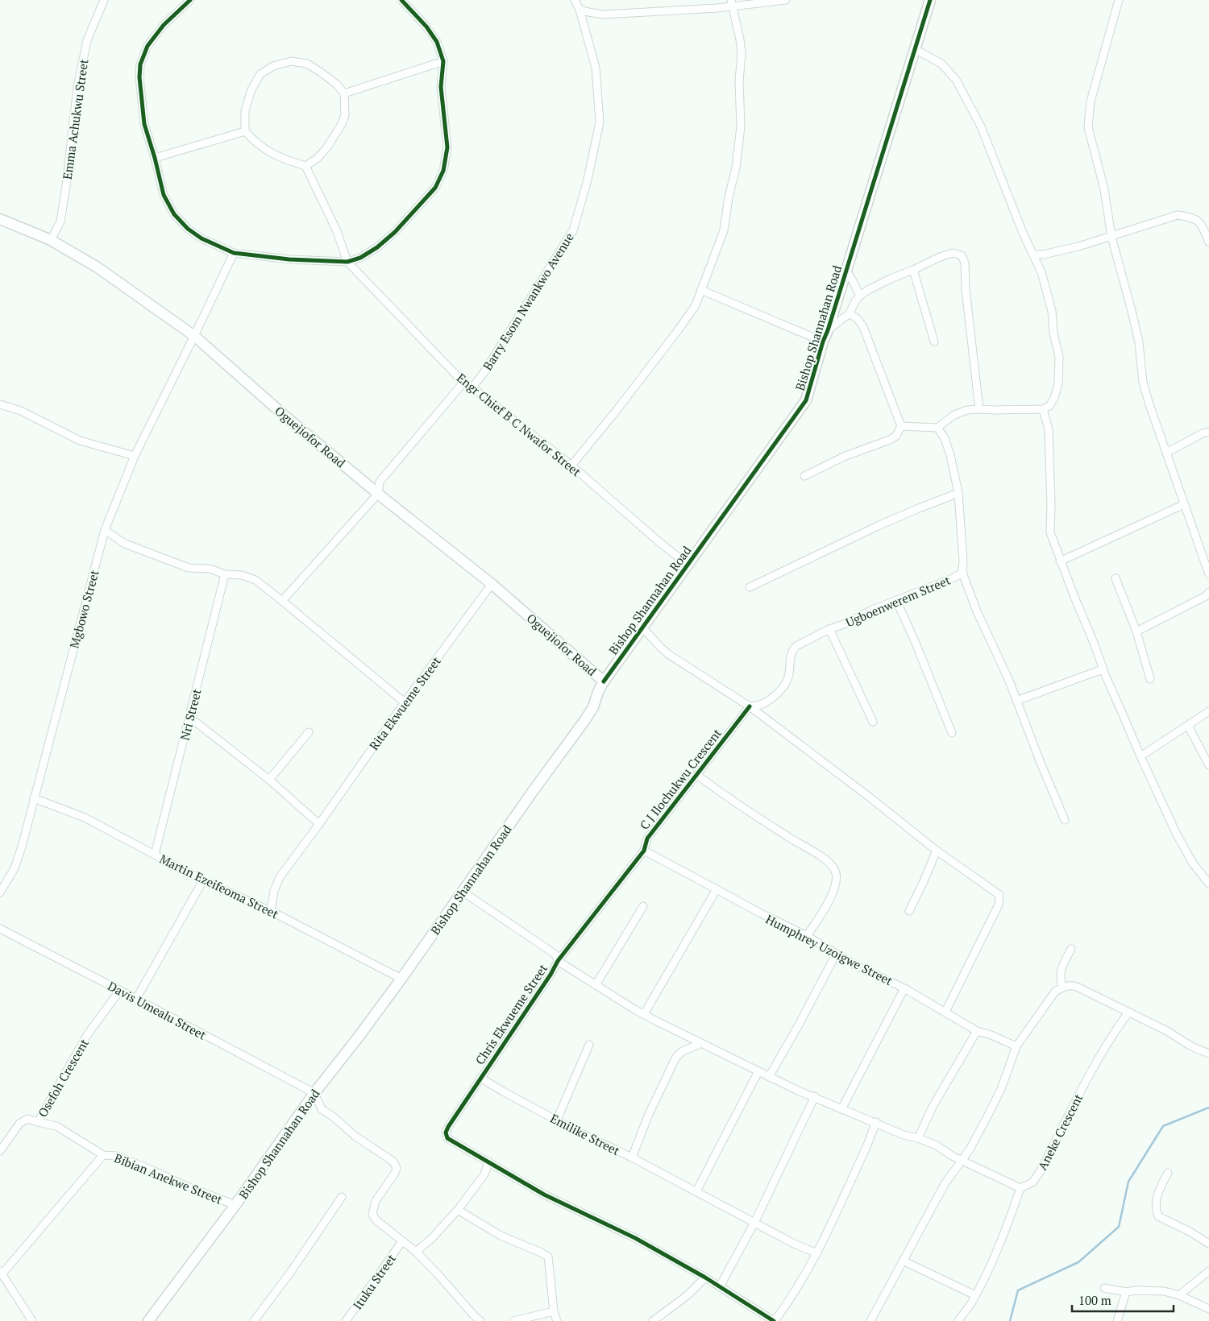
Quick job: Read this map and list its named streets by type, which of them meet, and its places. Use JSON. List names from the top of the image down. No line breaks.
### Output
{"streets":{"main road":["Bishop Shannahan Road","Oguejiofor Road"],"street":["Emma Achukwu Street","Barry Esom Nwankwo Avenue","Engr Chief B C Nwafor Street","Ugboenwerem Street","Mgbowo Street","Rita Ekwueme Street","Nri Street","C J Ilochukwu Crescent","Martin Ezeifeoma Street","Humphrey Uzoigwe Street","Davis Umealu Street","Chris Ekwueme Street","Osefoh Crescent","Aneke Crescent","Emilike Street","Bibian Anekwe Street","Ituku Street"]},"crossings":[["Emma Achukwu Street","Oguejiofor Road"],["Barry Esom Nwankwo Avenue","Engr Chief B C Nwafor Street"],["Bishop Shannahan Road","Engr Chief B C Nwafor Street"],["Bishop Shannahan Road","Oguejiofor Road"],["Bishop Shannahan Road","Martin Ezeifeoma Street"],["Bishop Shannahan Road","Davis Umealu Street"],["Bishop Shannahan Road","Bibian Anekwe Street"],["Oguejiofor Road","Mgbowo Street"],["Oguejiofor Road","Rita Ekwueme Street"],["Ugboenwerem Street","C J Ilochukwu Crescent"],["Mgbowo Street","Martin Ezeifeoma Street"],["Rita Ekwueme Street","Martin Ezeifeoma Street"],["Nri Street","Martin Ezeifeoma Street"],["C J Ilochukwu Crescent","Humphrey Uzoigwe Street"],["C J Ilochukwu Crescent","Chris Ekwueme Street"],["Davis Umealu Street","Osefoh Crescent"],["Chris Ekwueme Street","Emilike Street"],["Osefoh Crescent","Bibian Anekwe Street"]],"scale_bar":"100 m"}
